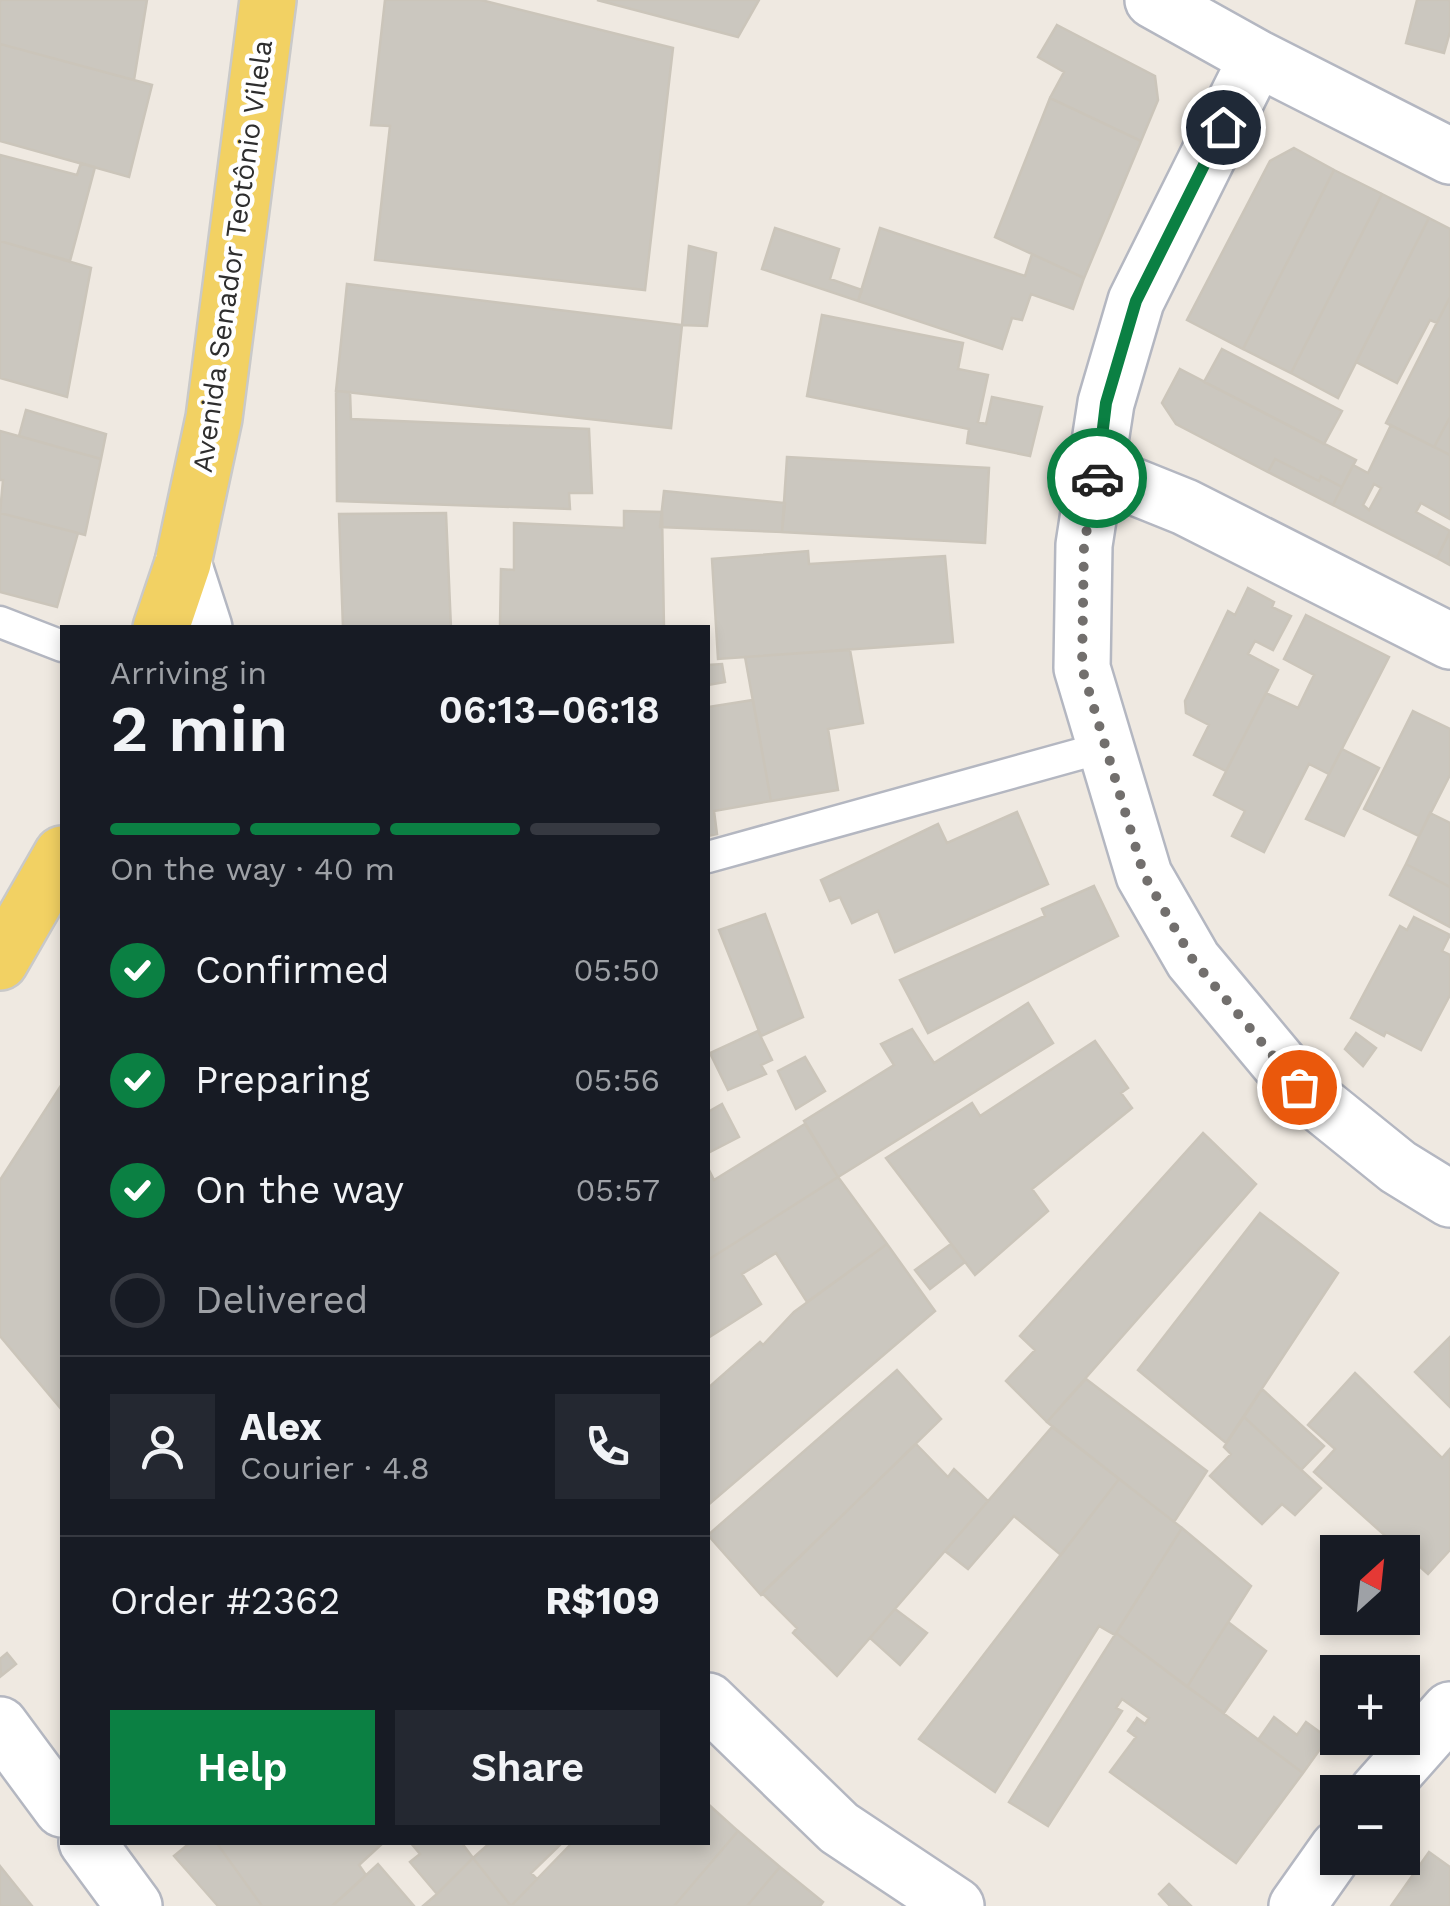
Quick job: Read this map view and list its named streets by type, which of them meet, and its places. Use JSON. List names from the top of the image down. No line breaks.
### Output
{"streets":{"main road":["Avenida Senador Teotônio Vilela"]},"north":"top right","page":{"heading":["2 min","Arriving in","06:13–06:18"],"panel":["Alex","Courier · 4.8","Order #2362","R$109"],"bar":"On the way · 40 m","list":[["Confirmed","05:50"],["Preparing","05:56"],["On the way","05:57"],"Delivered"],"map_buttons":["+","−"],"buttons":["Help","Share"]}}
